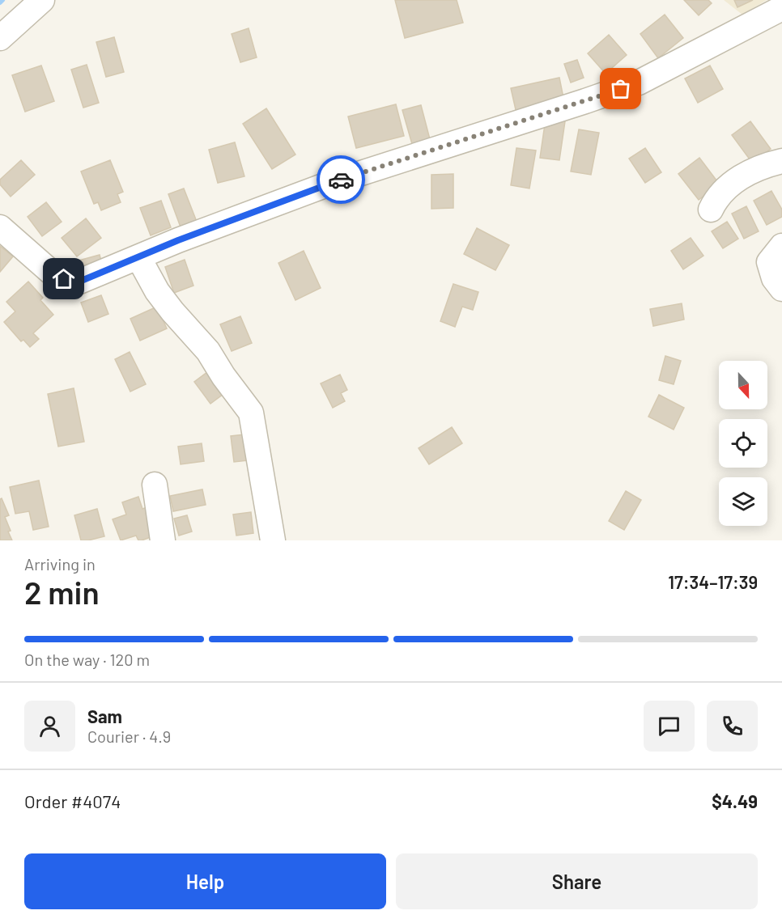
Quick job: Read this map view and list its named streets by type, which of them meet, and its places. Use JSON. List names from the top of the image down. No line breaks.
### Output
{"north":"bottom","page":{"heading":["2 min","Arriving in","17:34–17:39"],"panel":["Sam","Courier · 4.9","Order #4074","$4.49"],"bar":"On the way · 120 m","buttons":["Help","Share"]}}
